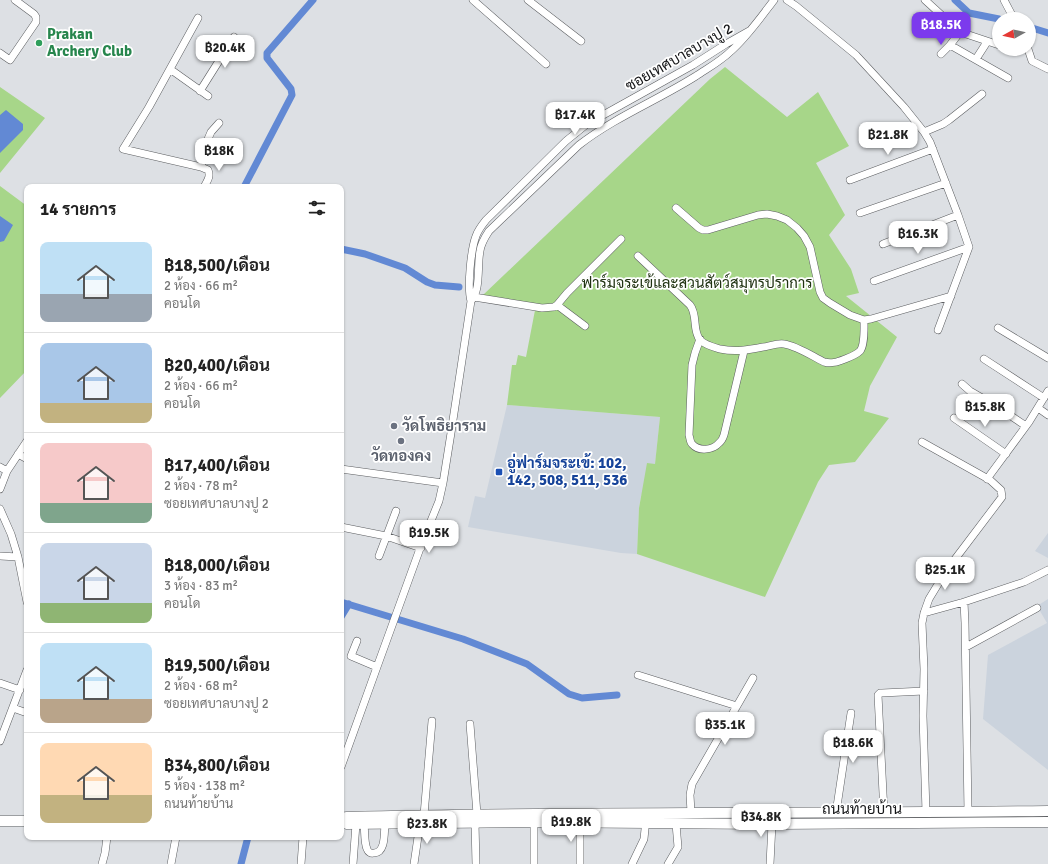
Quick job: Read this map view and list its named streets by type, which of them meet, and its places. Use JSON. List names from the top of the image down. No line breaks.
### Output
{"streets":{"street":["ซอยเทศบาลบางปู 2","ถนนท้ายบ้าน"]},"parks":["ฟาร์มจระเข้และสวนสัตว์สมุทรปราการ"],"places":{"other":["Prakan Archery Club","วัดโพธิยาราม","วัดทองคง"],"transit":["อู่ฟาร์มจระเข้: 102, 142, 508, 511, 536"]},"north":"left","page":{"price":["฿18.5K","฿20.4K","฿17.4K","฿21.8K","฿18K","฿16.3K","฿15.8K","฿19.5K","฿25.1K","฿35.1K","฿18.6K","฿34.8K","฿19.8K","฿23.8K"],"heading":"14 รายการ","list":[{"name":"฿18,500/เดือน","note":"2 ห้อง · 66 m² · คอนโด"},{"name":"฿20,400/เดือน","note":"2 ห้อง · 66 m² · คอนโด"},{"name":"฿17,400/เดือน","note":"2 ห้อง · 78 m² · ซอยเทศบาลบางปู 2"},{"name":"฿18,000/เดือน","note":"3 ห้อง · 83 m² · คอนโด"},{"name":"฿19,500/เดือน","note":"2 ห้อง · 68 m² · ซอยเทศบาลบางปู 2"},{"name":"฿34,800/เดือน","note":"5 ห้อง · 138 m² · ถนนท้ายบ้าน"}]}}
